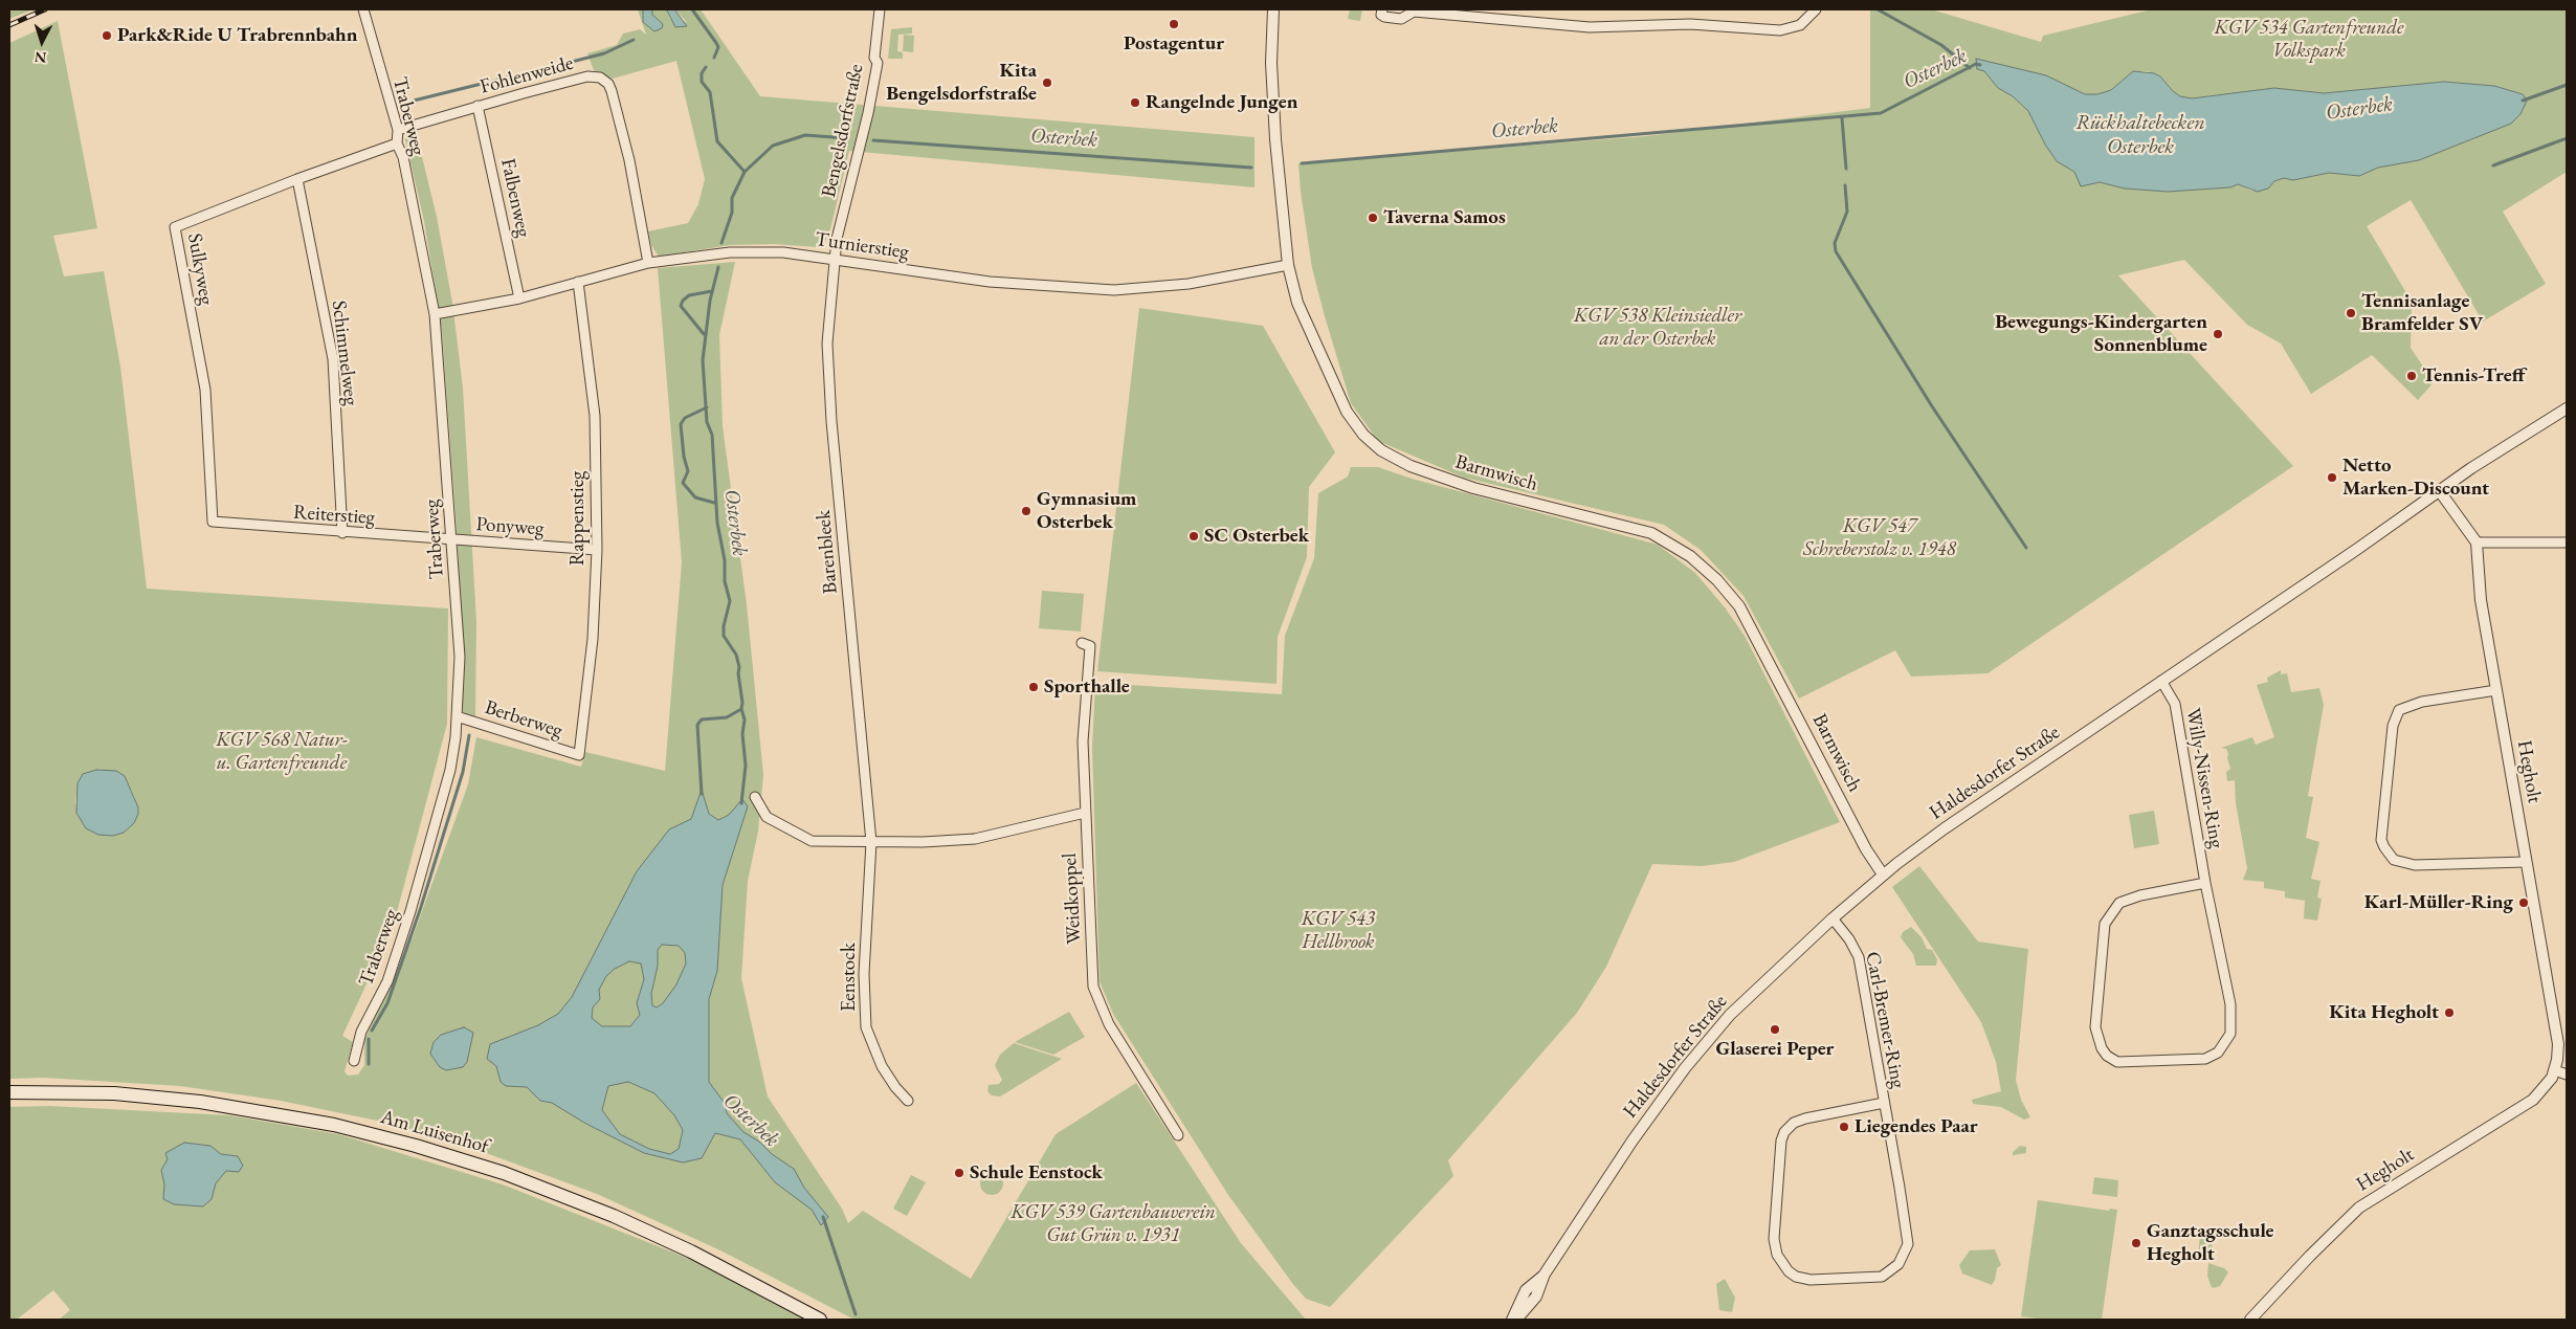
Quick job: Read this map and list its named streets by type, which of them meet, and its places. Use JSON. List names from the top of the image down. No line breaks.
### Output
{"streets":{"main road":["Am Luisenhof"],"street":["Fohlenweide","Traberweg","Bengelsdorfstraße","Falbenweg","Turnierstieg","Sulkyweg","Schimmelweg","Barmwisch","Reiterstieg","Rappenstieg","Ponyweg","Barenbleek","Berberweg","Hegholt","Haldesdorfer Straße","Willy-Nissen-Ring","Weidkoppel","Eenstock","Carl-Bremer-Ring"]},"crossings":[["Fohlenweide","Traberweg"],["Fohlenweide","Falbenweg"],["Fohlenweide","Turnierstieg"],["Traberweg","Turnierstieg"],["Traberweg","Sulkyweg"],["Traberweg","Reiterstieg"],["Traberweg","Ponyweg"],["Traberweg","Berberweg"],["Bengelsdorfstraße","Turnierstieg"],["Bengelsdorfstraße","Barenbleek"],["Falbenweg","Turnierstieg"],["Turnierstieg","Barmwisch"],["Turnierstieg","Rappenstieg"],["Turnierstieg","Barenbleek"],["Sulkyweg","Schimmelweg"],["Sulkyweg","Reiterstieg"],["Schimmelweg","Reiterstieg"],["Barmwisch","Haldesdorfer Straße"],["Reiterstieg","Ponyweg"],["Rappenstieg","Ponyweg"],["Rappenstieg","Berberweg"],["Barenbleek","Eenstock"],["Haldesdorfer Straße","Willy-Nissen-Ring"],["Haldesdorfer Straße","Carl-Bremer-Ring"]],"water":["Osterbek","Rückhaltebecken Osterbek"],"parks":["KGV 534 Gartenfreunde Volkspark","KGV 538 Kleinsiedler an der Osterbek","KGV 547 Schreberstolz v. 1948","KGV 568 Natur- u. Gartenfreunde","KGV 543 Hellbrook","KGV 539 Gartenbauverein Gut Grün v. 1931"],"places":["Postagentur","Park&Ride U Trabrennbahn","Kita Bengelsdorfstraße","Rangelnde Jungen","Taverna Samos","Tennisanlage Bramfelder SV","Bewegungs-Kindergarten Sonnenblume","Tennis-Treff","Netto Marken-Discount","Gymnasium Osterbek","SC Osterbek","Sporthalle","Karl-Müller-Ring","Kita Hegholt","Glaserei Peper","Liegendes Paar","Schule Eenstock","Ganztagsschule Hegholt"],"north":"bottom"}
